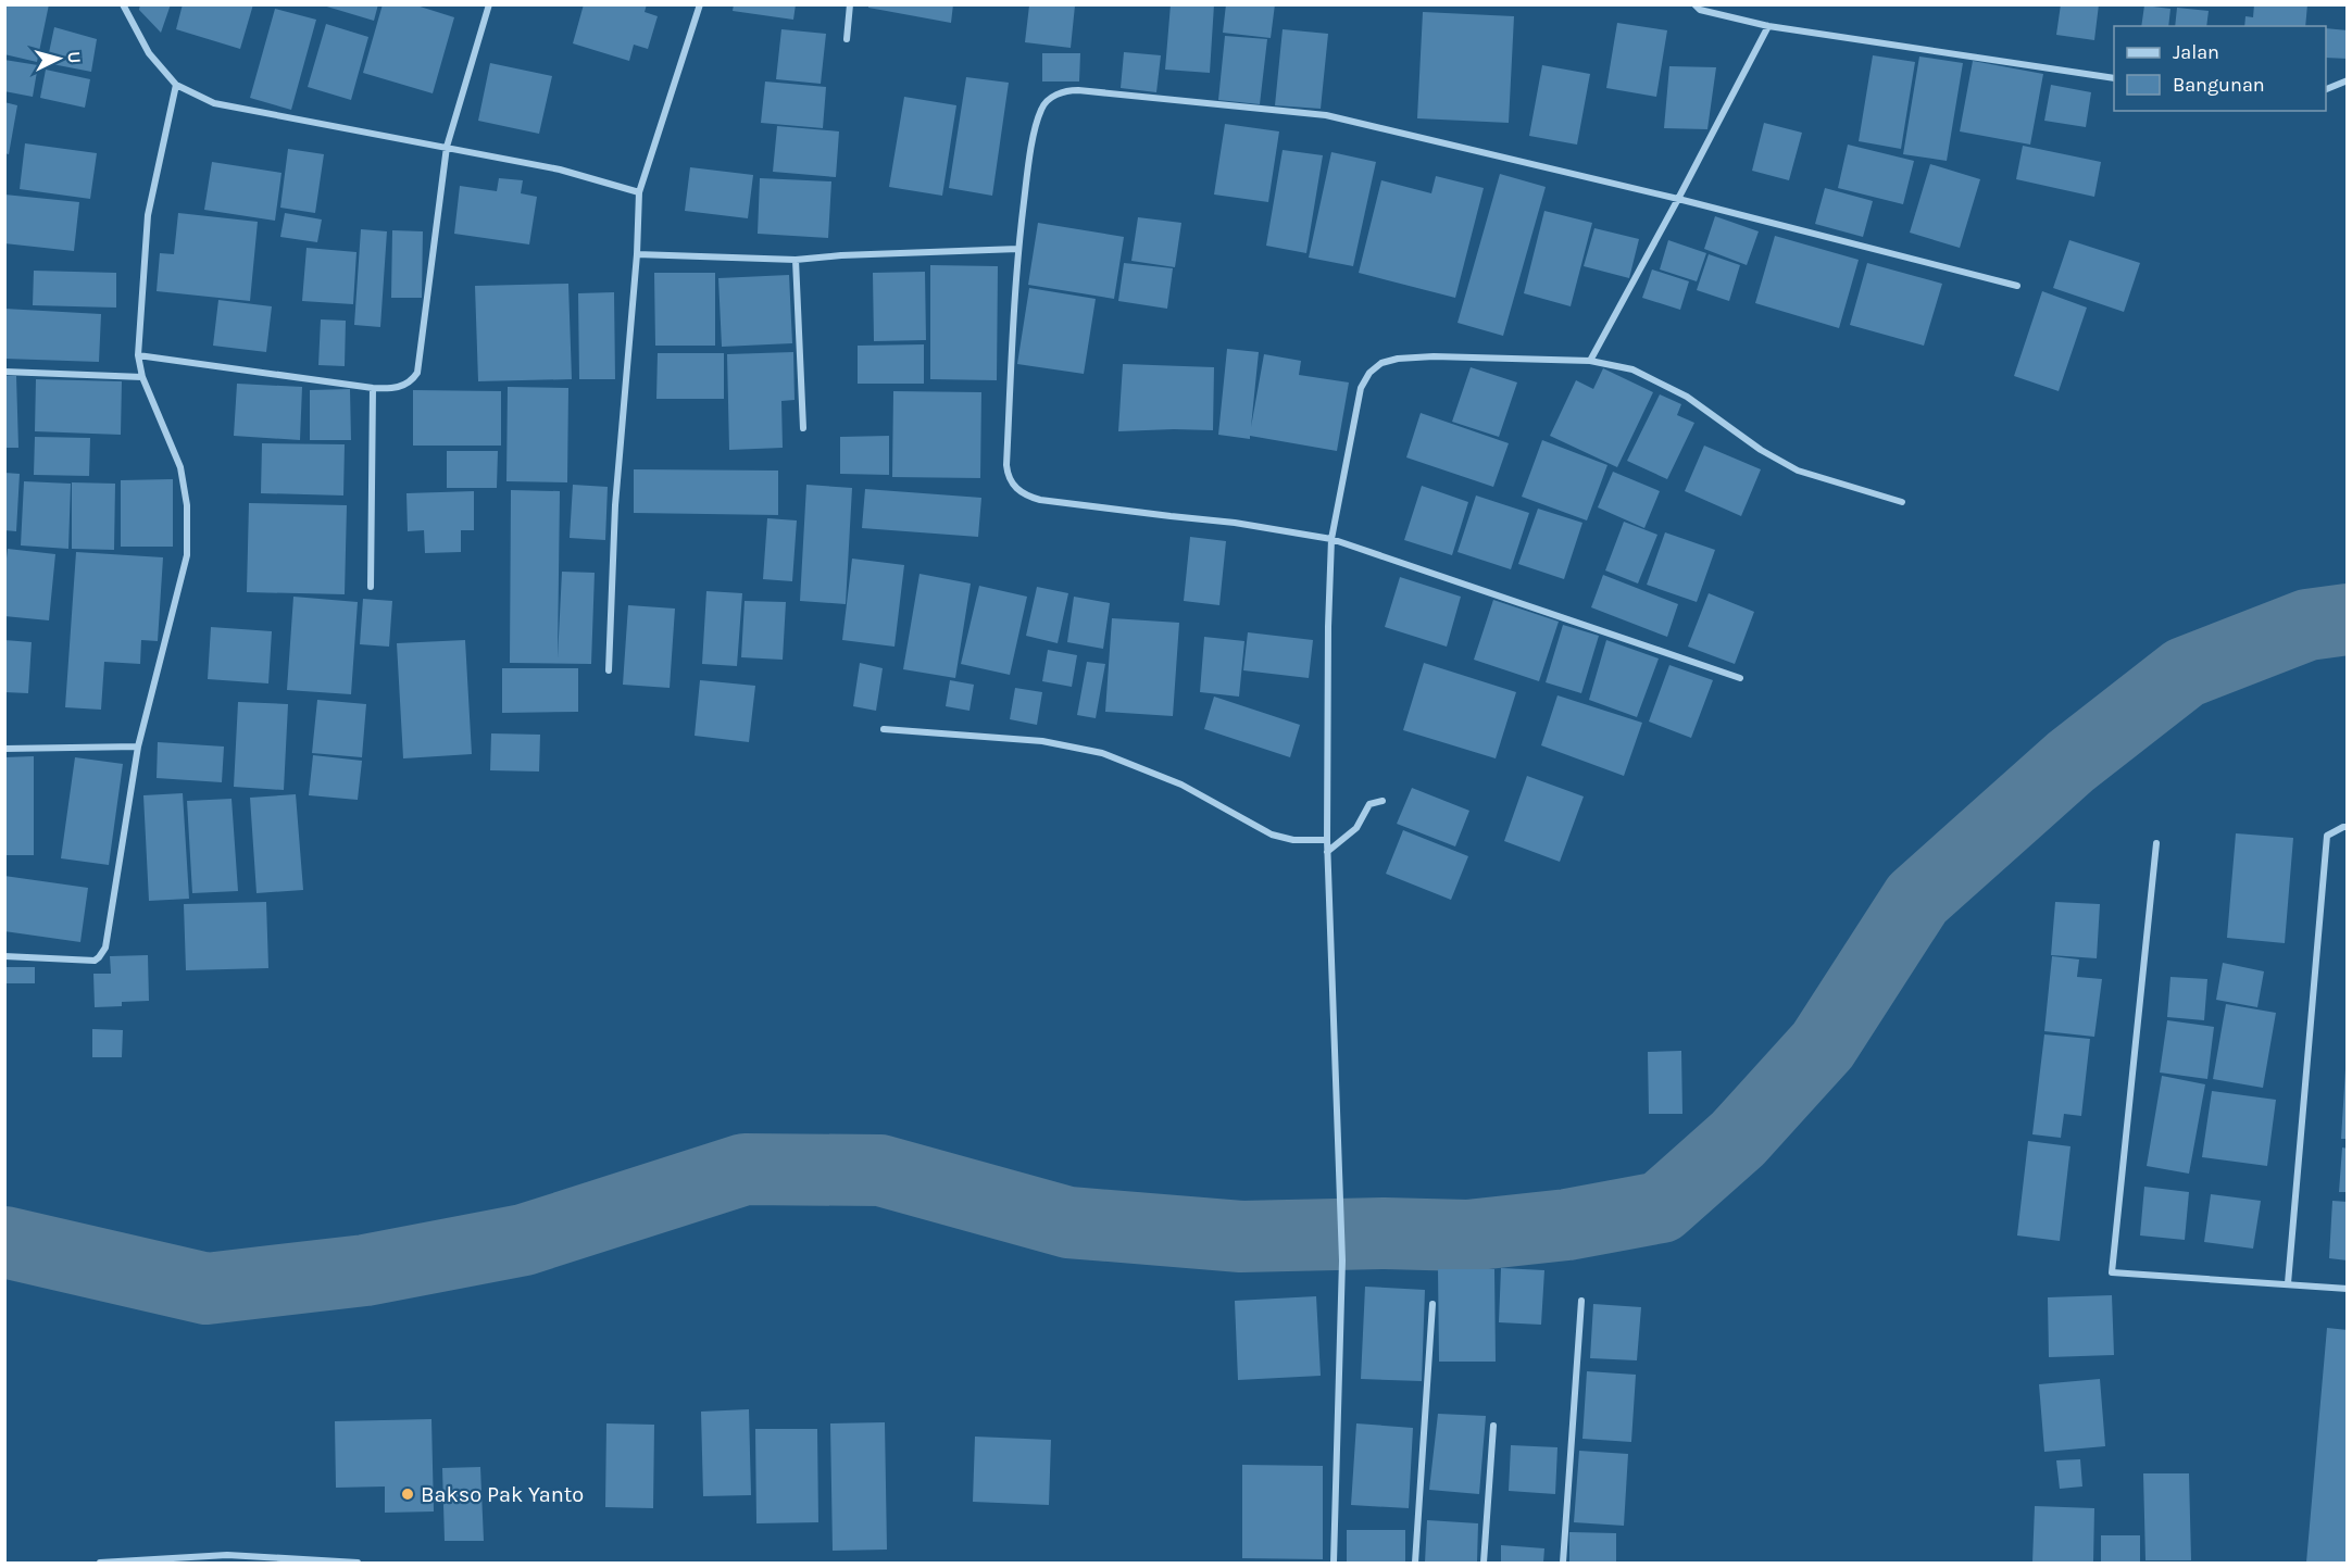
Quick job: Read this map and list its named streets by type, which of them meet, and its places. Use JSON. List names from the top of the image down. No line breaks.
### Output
{"places":["Bakso Pak Yanto"],"legend":["Jalan","Bangunan"],"north":"right"}
